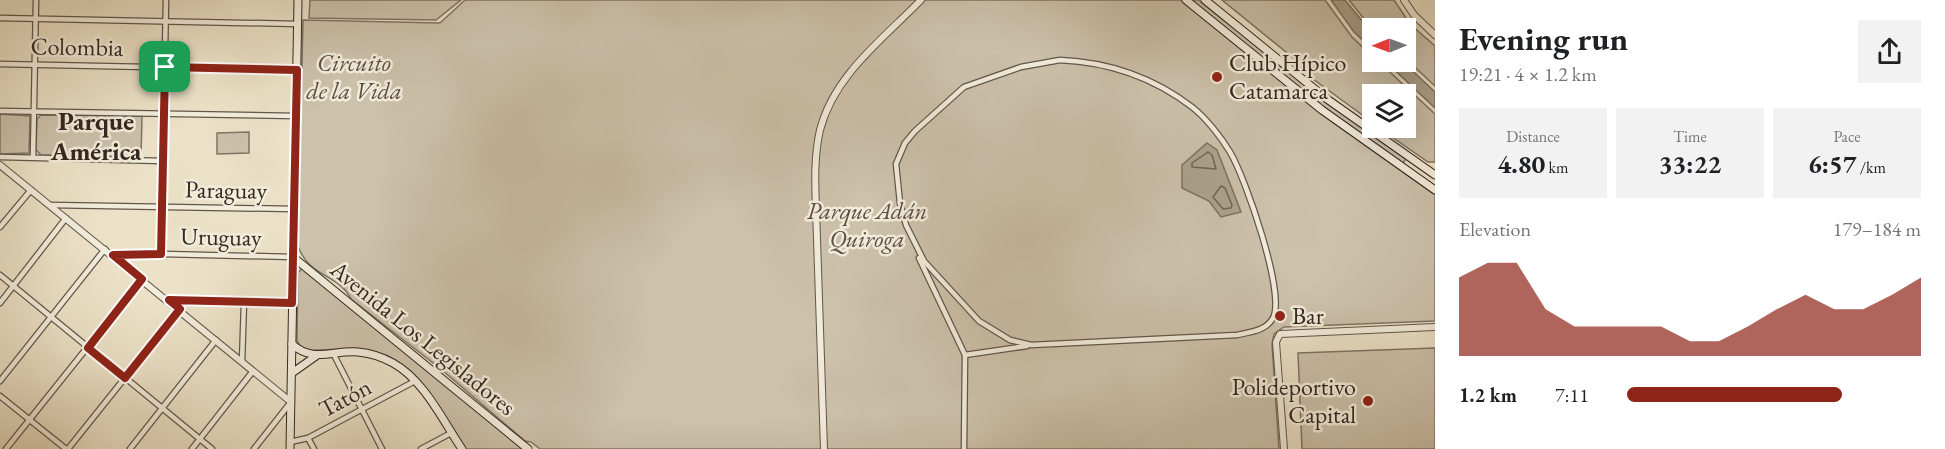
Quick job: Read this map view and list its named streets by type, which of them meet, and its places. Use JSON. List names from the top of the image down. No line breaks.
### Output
{"streets":{"main road":["Avenida Los Legisladores"],"street":["Colombia","Paraguay","Uruguay","Tatón"]},"crossings":[["Uruguay","Avenida Los Legisladores"],["Avenida Los Legisladores","Tatón"]],"districts":["Parque América"],"parks":["Circuito de la Vida","Parque Adán Quiroga"],"places":["Club Hípico Catamarca","Bar","Polideportivo Capital"],"north":"left","page":{"heading":["Evening run","19:21 · 4 × 1.2 km"],"stats":[["Distance","4.80 km"],["Time","33:22"],["Pace","6:57 /km"]],"chart":["Elevation","179–184 m"],"list":[{"name":"1.2 km","note":"7:11"}]}}
